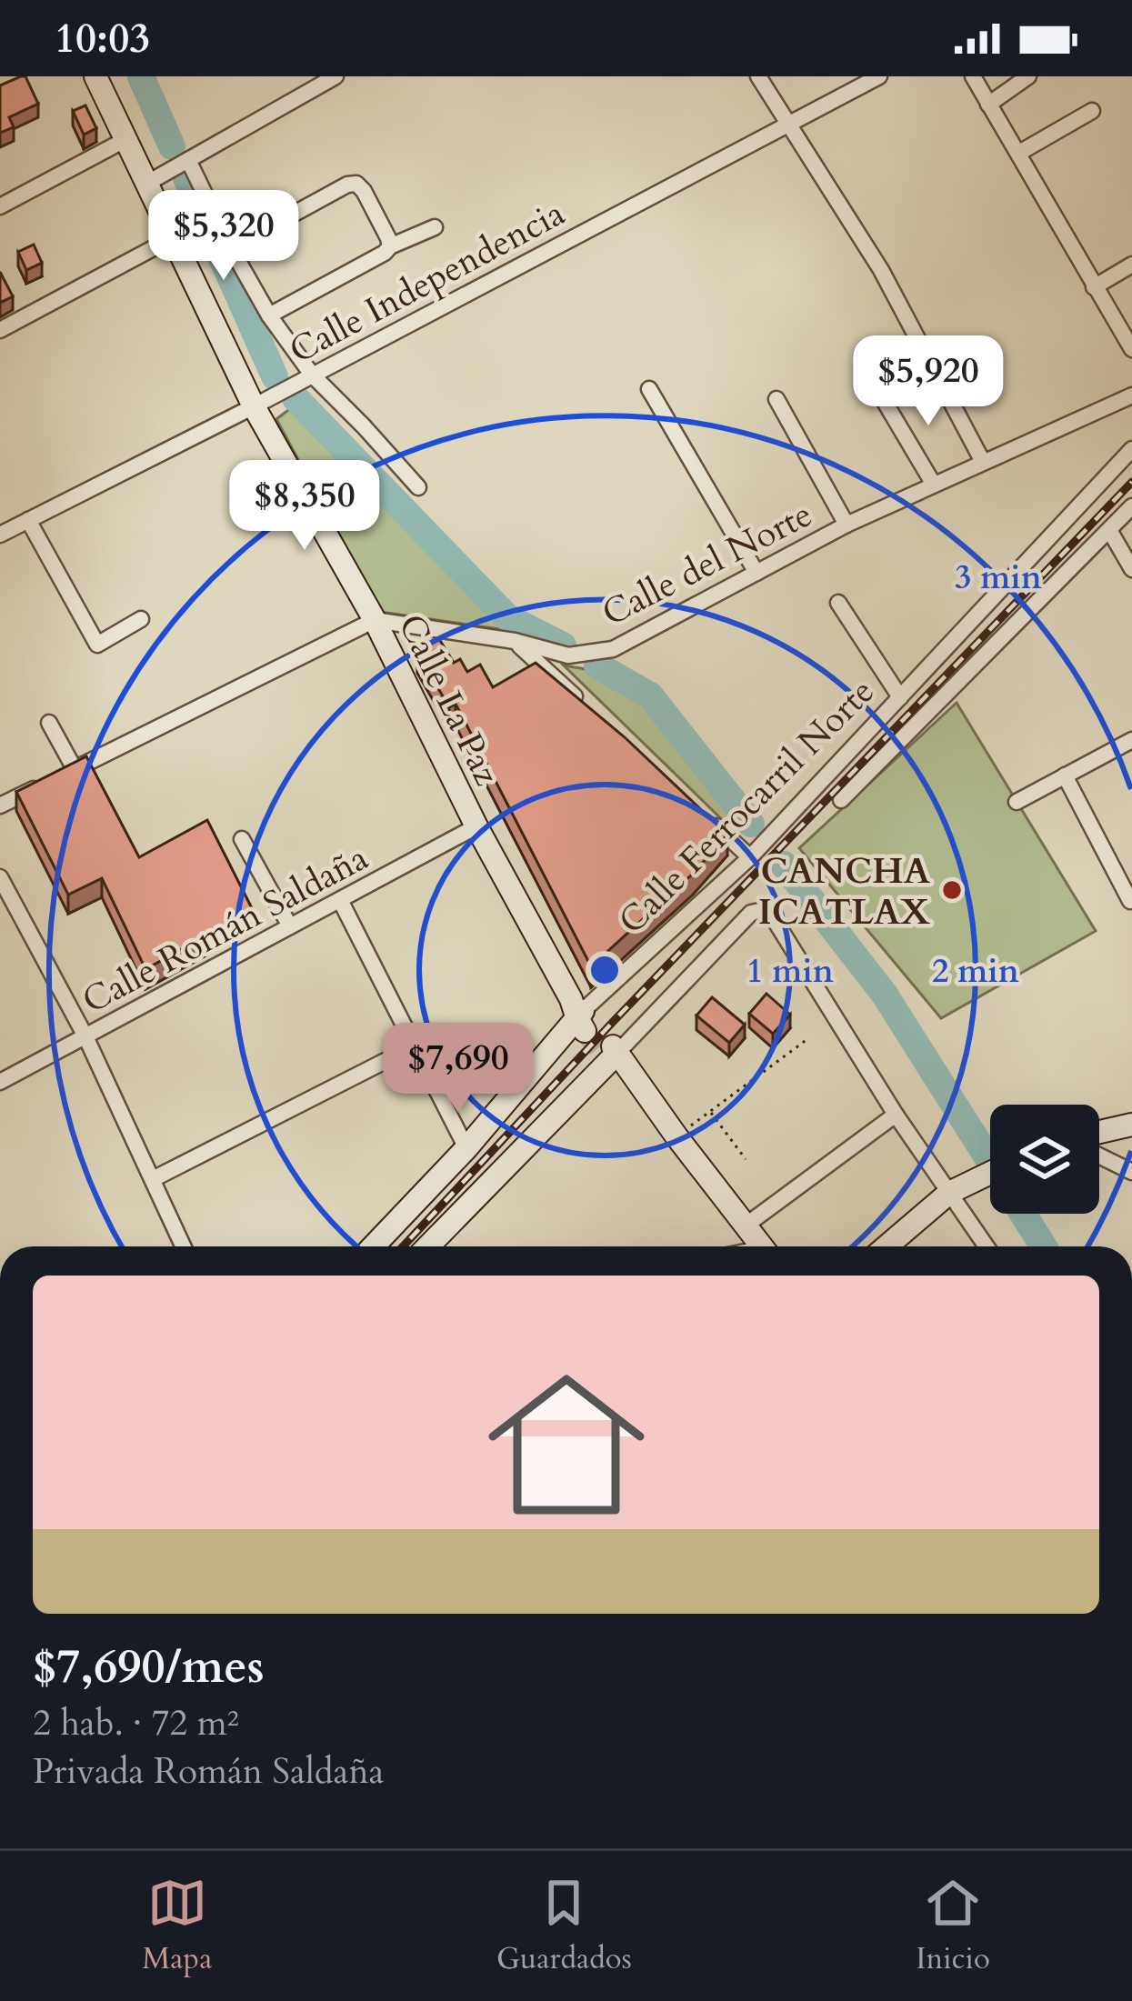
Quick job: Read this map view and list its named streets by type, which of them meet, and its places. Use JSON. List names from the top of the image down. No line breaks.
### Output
{"streets":{"main road":["Calle La Paz","Calle Ferrocarril Norte"],"street":["Calle Independencia","Calle del Norte","Calle Román Saldaña"]},"crossings":[["Calle Independencia","Calle La Paz"],["Calle del Norte","Calle La Paz"],["Calle La Paz","Calle Ferrocarril Norte"],["Calle La Paz","Calle Román Saldaña"]],"places":["CANCHA ICATLAX"],"page":{"status":"10:03","price":["$5,320","$5,920","$8,350","$7,690"],"list":[{"name":"$7,690/mes","note":"2 hab. · 72 m² · Privada Román Saldaña"}],"tabs":["Mapa","Guardados","Inicio"]},"rings":["3 min","1 min","2 min"]}
